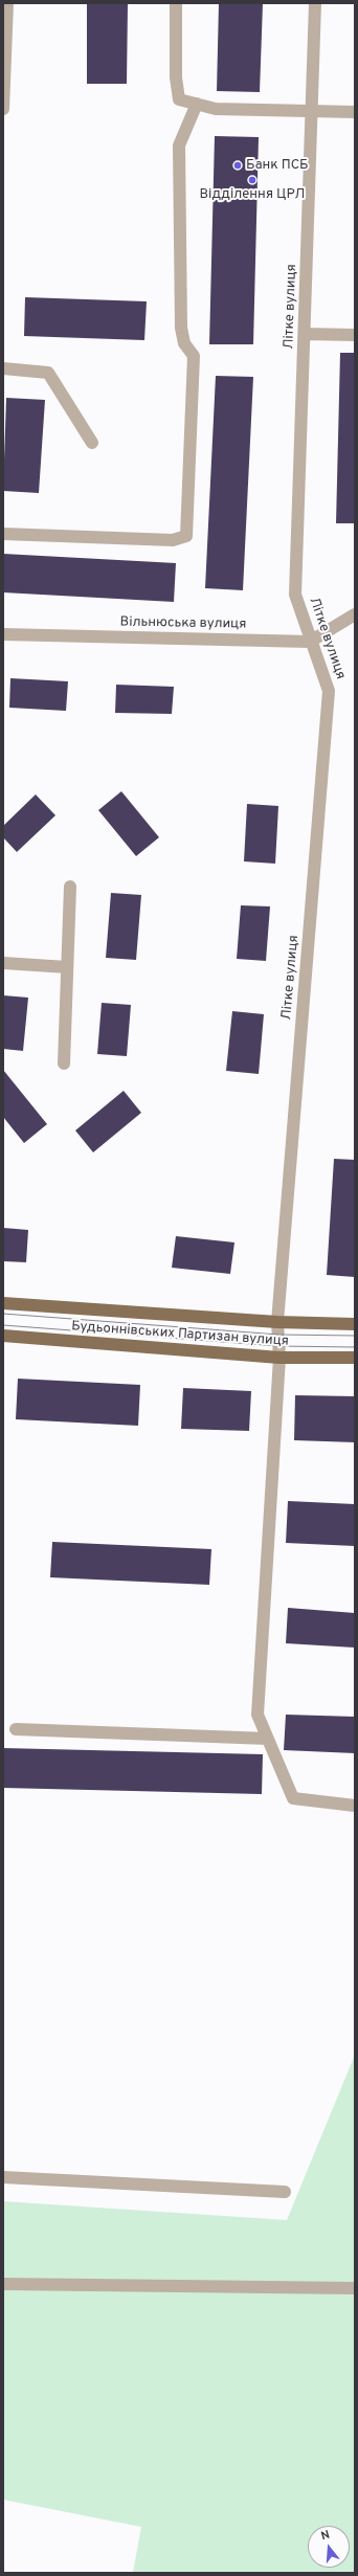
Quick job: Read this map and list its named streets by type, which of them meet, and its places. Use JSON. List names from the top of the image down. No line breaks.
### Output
{"streets":{"main road":["Будьоннівських Партизан вулиця"],"street":["Літке вулиця","Вільнюська вулиця"]},"crossings":[["Літке вулиця","Вільнюська вулиця"],["Літке вулиця","Будьоннівських Партизан вулиця"]],"places":["Банк ПСБ","Відділення ЦРЛ"],"north":"top"}
